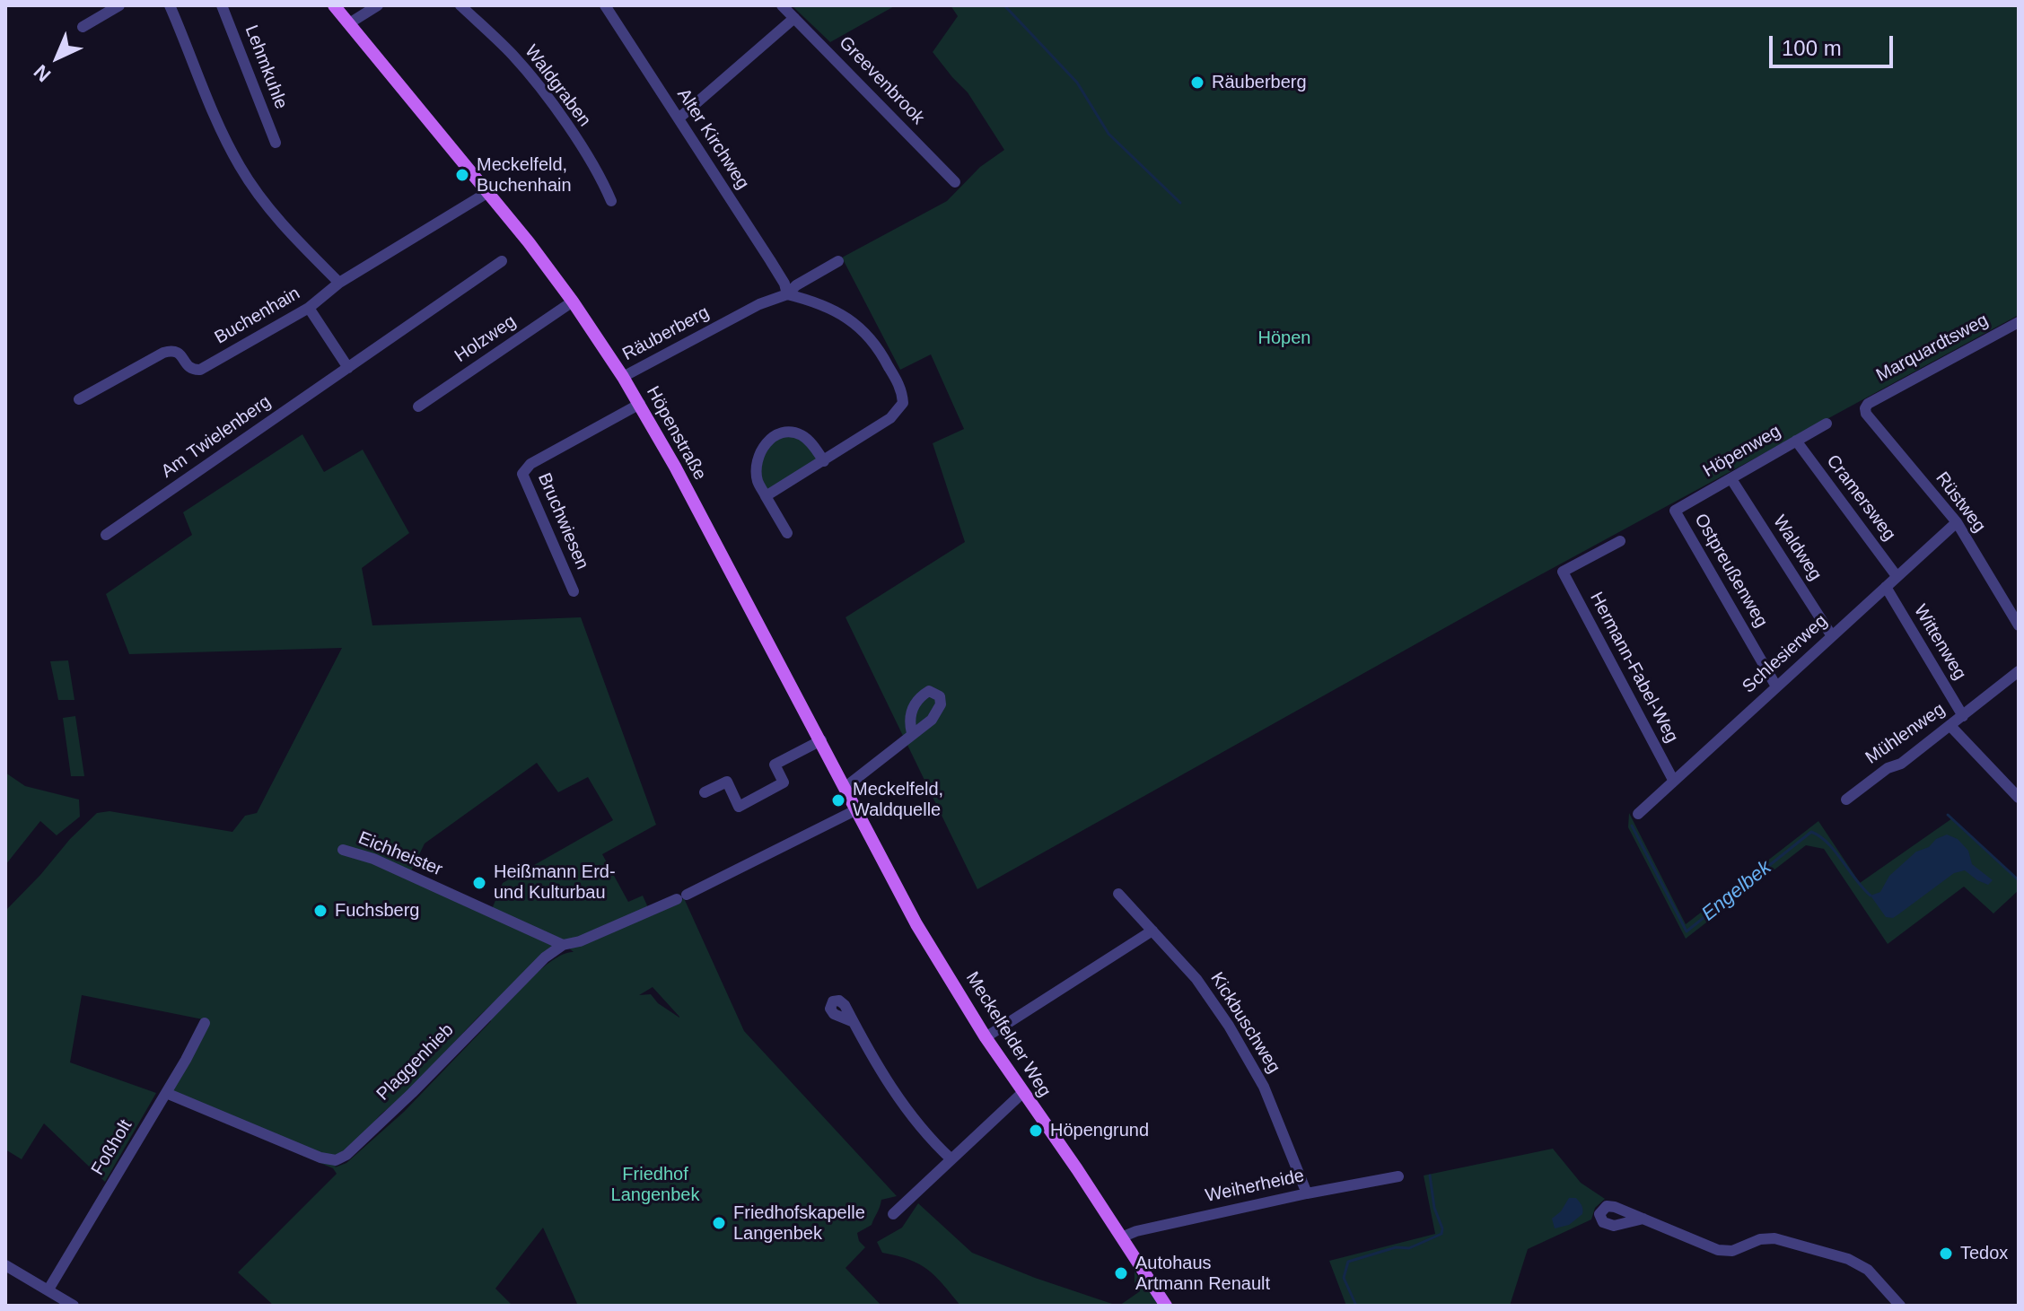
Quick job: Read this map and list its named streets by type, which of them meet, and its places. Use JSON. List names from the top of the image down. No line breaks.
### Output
{"streets":{"main road":["Höpenstraße","Meckelfelder Weg"],"street":["Lehmkuhle","Greevenbrook","Waldgraben","Alter Kirchweg","Buchenhain","Räuberberg","Holzweg","Marquardtsweg","Am Twielenberg","Höpenweg","Cramersweg","Rüstweg","Bruchwiesen","Waldweg","Ostpreußenweg","Wittenweg","Schlesierweg","Hermann-Fabel-Weg","Mühlenweg","Eichheister","Kickbuschweg","Plaggenhieb","Foßholt","Weiherheide"]},"crossings":[["Alter Kirchweg","Räuberberg"],["Buchenhain","Höpenstraße"],["Räuberberg","Höpenstraße"],["Holzweg","Höpenstraße"],["Marquardtsweg","Rüstweg"],["Höpenstraße","Bruchwiesen"],["Höpenstraße","Meckelfelder Weg"],["Höpenstraße","Plaggenhieb"],["Höpenweg","Cramersweg"],["Höpenweg","Waldweg"],["Höpenweg","Ostpreußenweg"],["Cramersweg","Schlesierweg"],["Rüstweg","Schlesierweg"],["Waldweg","Schlesierweg"],["Ostpreußenweg","Schlesierweg"],["Wittenweg","Schlesierweg"],["Wittenweg","Mühlenweg"],["Schlesierweg","Hermann-Fabel-Weg"],["Eichheister","Plaggenhieb"],["Kickbuschweg","Weiherheide"],["Meckelfelder Weg","Weiherheide"],["Plaggenhieb","Foßholt"]],"water":["Engelbek"],"parks":["Höpen","Friedhof Langenbek"],"places":["Räuberberg","Meckelfeld, Buchenhain","Meckelfeld, Waldquelle","Heißmann Erd- und Kulturbau","Fuchsberg","Höpengrund","Friedhofskapelle Langenbek","Tedox","Autohaus Artmann Renault"],"scale_bar":"100 m","north":"bottom left"}
